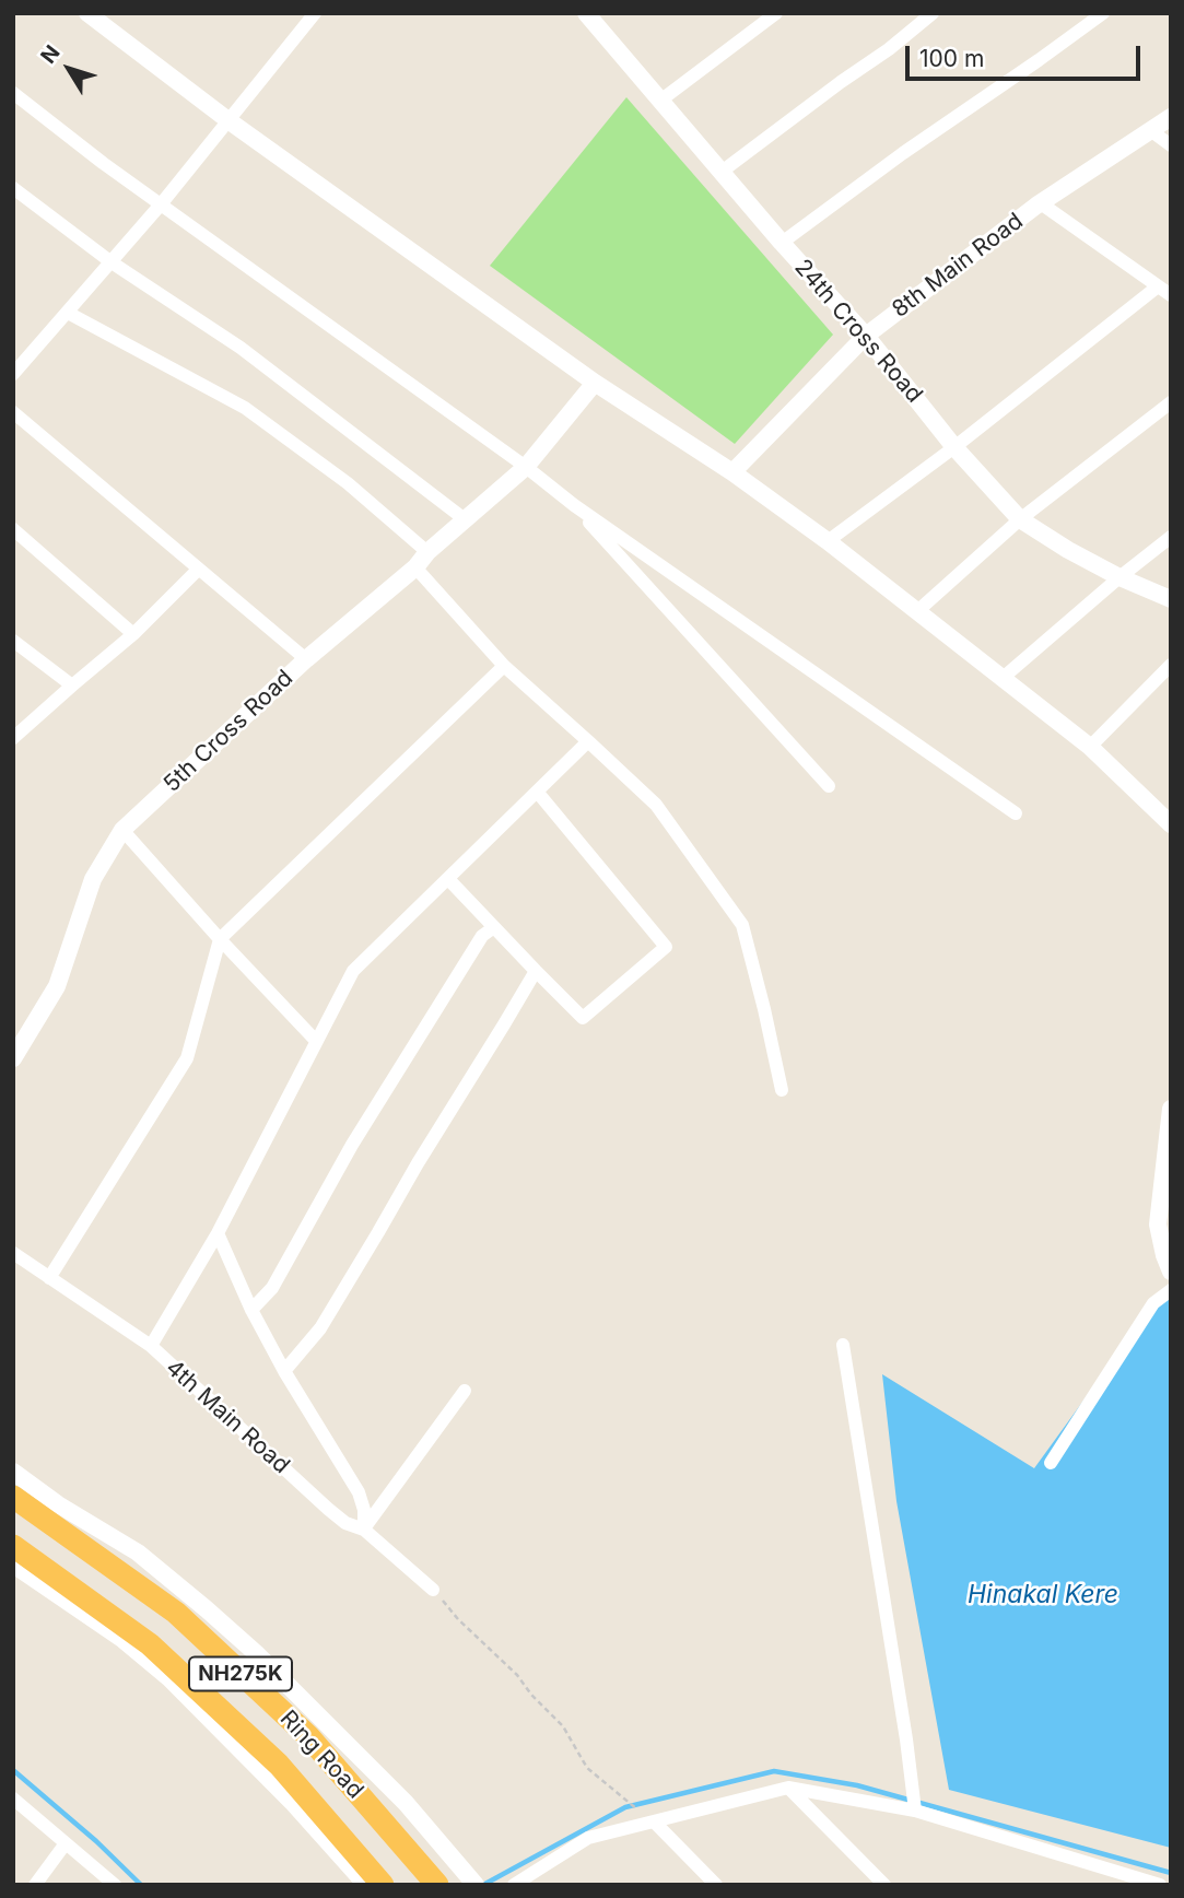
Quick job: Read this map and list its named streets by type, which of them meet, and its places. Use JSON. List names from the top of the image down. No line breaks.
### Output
{"streets":{"highway":["NH275K","Ring Road"],"street":["8th Main Road","24th Cross Road","5th Cross Road","4th Main Road"]},"crossings":[["8th Main Road","24th Cross Road"]],"water":["Hinakal Kere"],"scale_bar":"100 m","north":"top left"}
